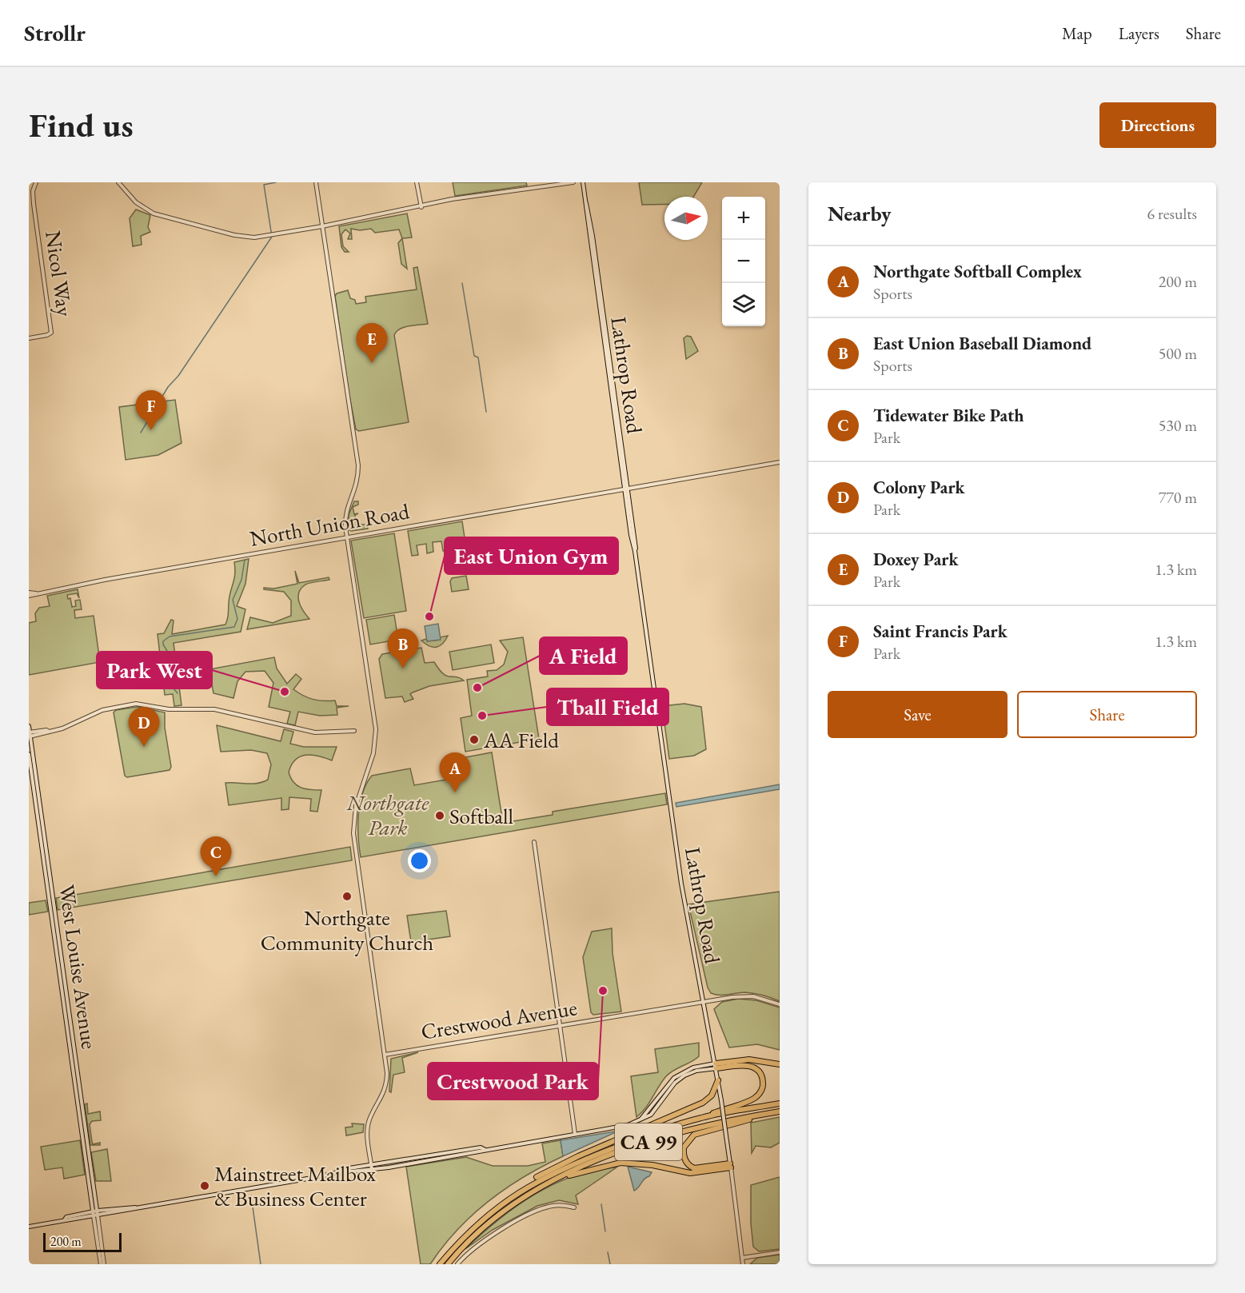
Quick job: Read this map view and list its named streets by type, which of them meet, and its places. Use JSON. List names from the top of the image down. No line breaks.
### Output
{"streets":{"highway":["CA 99"],"street":["Nicol Way","Lathrop Road","North Union Road","West Louise Avenue","Crestwood Avenue"]},"crossings":[["Lathrop Road","North Union Road"],["Lathrop Road","Crestwood Avenue"]],"parks":["Northgate Park"],"places":["East Union Gym","A Field","Park West","Tball Field","AA Field","Softball","Northgate Community Church","Crestwood Park","Mainstreet Mailbox & Business Center"],"scale_bar":"200 m","north":"right","page":{"header":"Strollr","nav":["Map","Layers","Share"],"buttons":["Directions",["Save","Share"]],"title":"Find us","heading":["Nearby","6 results"],"map_buttons":["+","−"],"list":[{"mark":"A","name":"Northgate Softball Complex","note":"Sports","value":"200 m"},{"mark":"B","name":"East Union Baseball Diamond","note":"Sports","value":"500 m"},{"mark":"C","name":"Tidewater Bike Path","note":"Park","value":"530 m"},{"mark":"D","name":"Colony Park","note":"Park","value":"770 m"},{"mark":"E","name":"Doxey Park","note":"Park","value":"1.3 km"},{"mark":"F","name":"Saint Francis Park","note":"Park","value":"1.3 km"}],"pins":["E","F","B","D","A","C"],"scale":"200 m"}}
